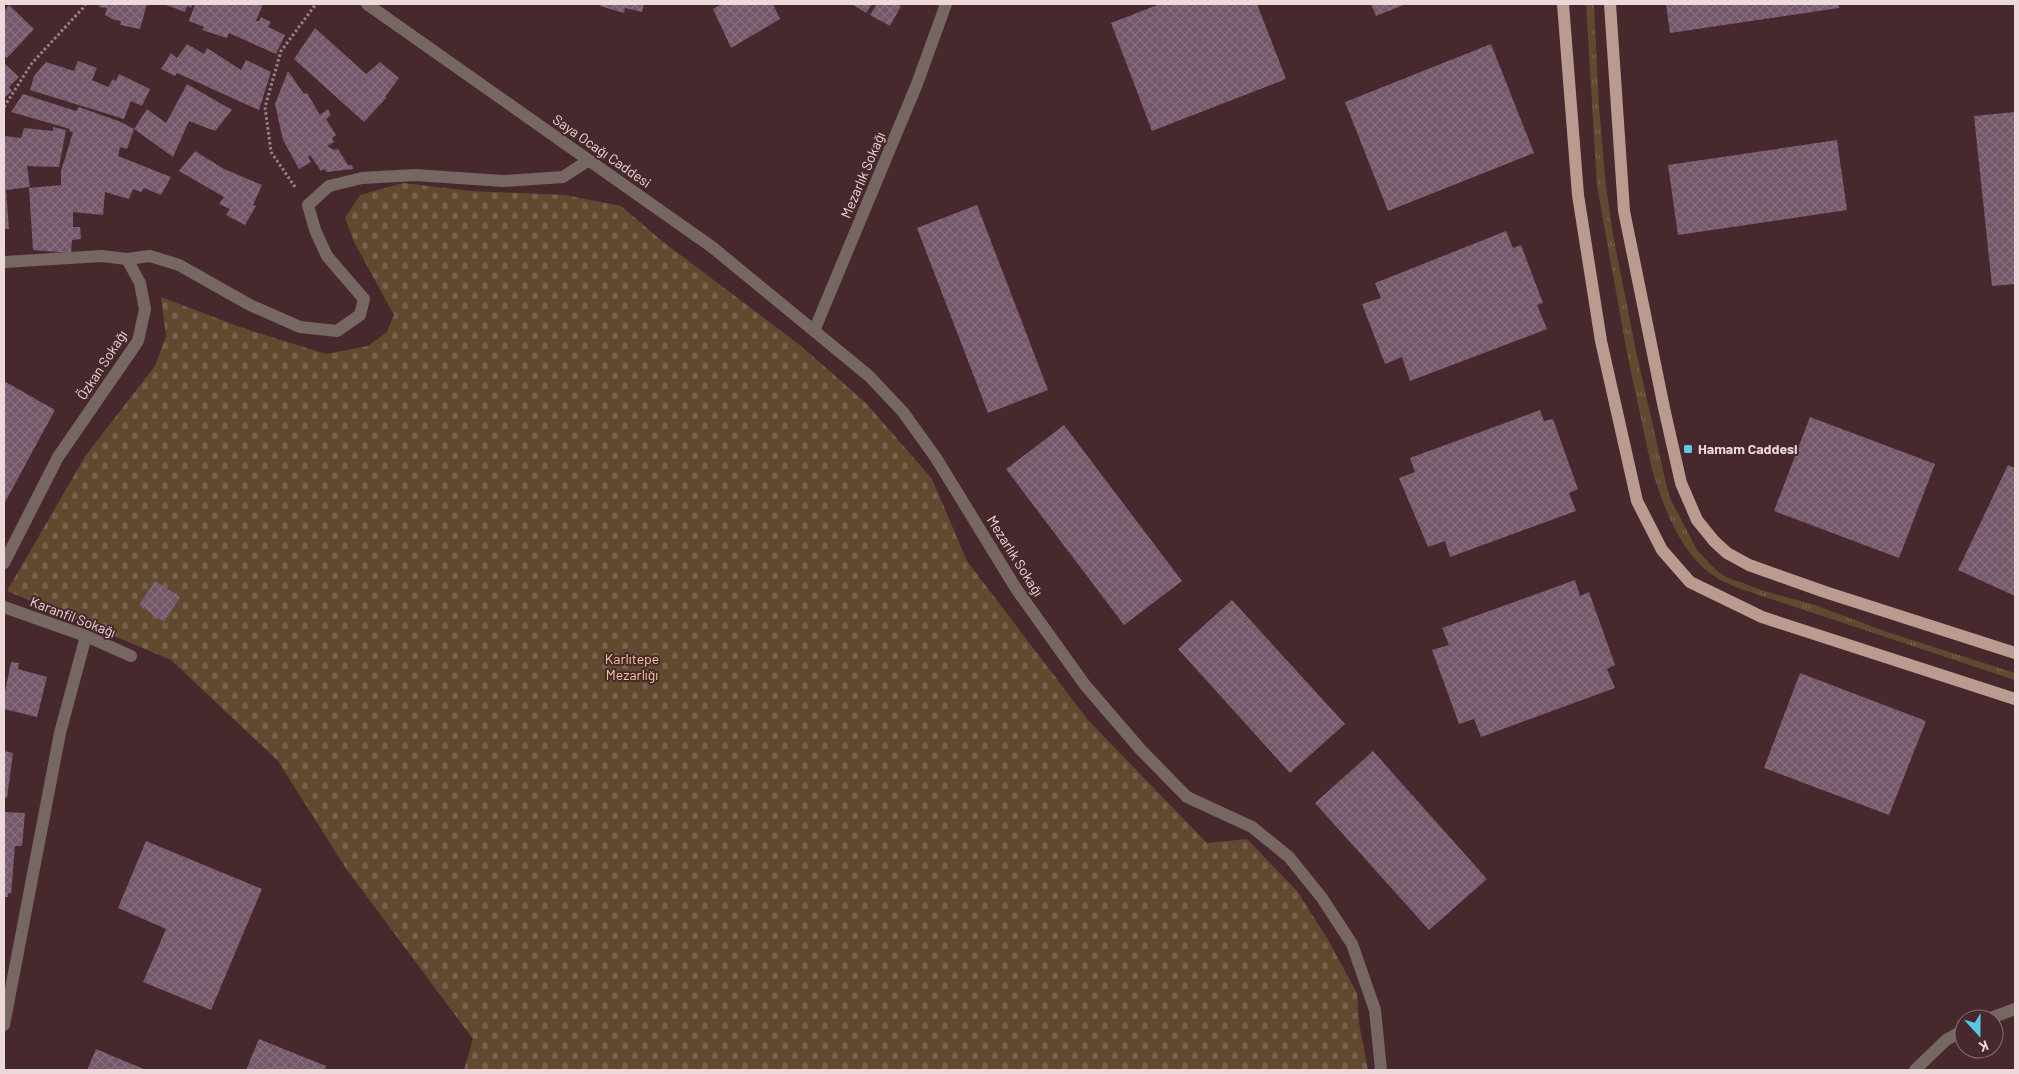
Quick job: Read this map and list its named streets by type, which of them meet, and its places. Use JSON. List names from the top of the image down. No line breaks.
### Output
{"streets":{"street":["Saya Ocağı Caddesi","Mezarlık Sokağı","Özkan Sokağı","Karanfil Sokağı"]},"crossings":[["Saya Ocağı Caddesi","Mezarlık Sokağı"]],"parks":["Karlıtepe Mezarlığı"],"places":{"transit":["Hamam Caddesi"]},"north":"bottom"}
